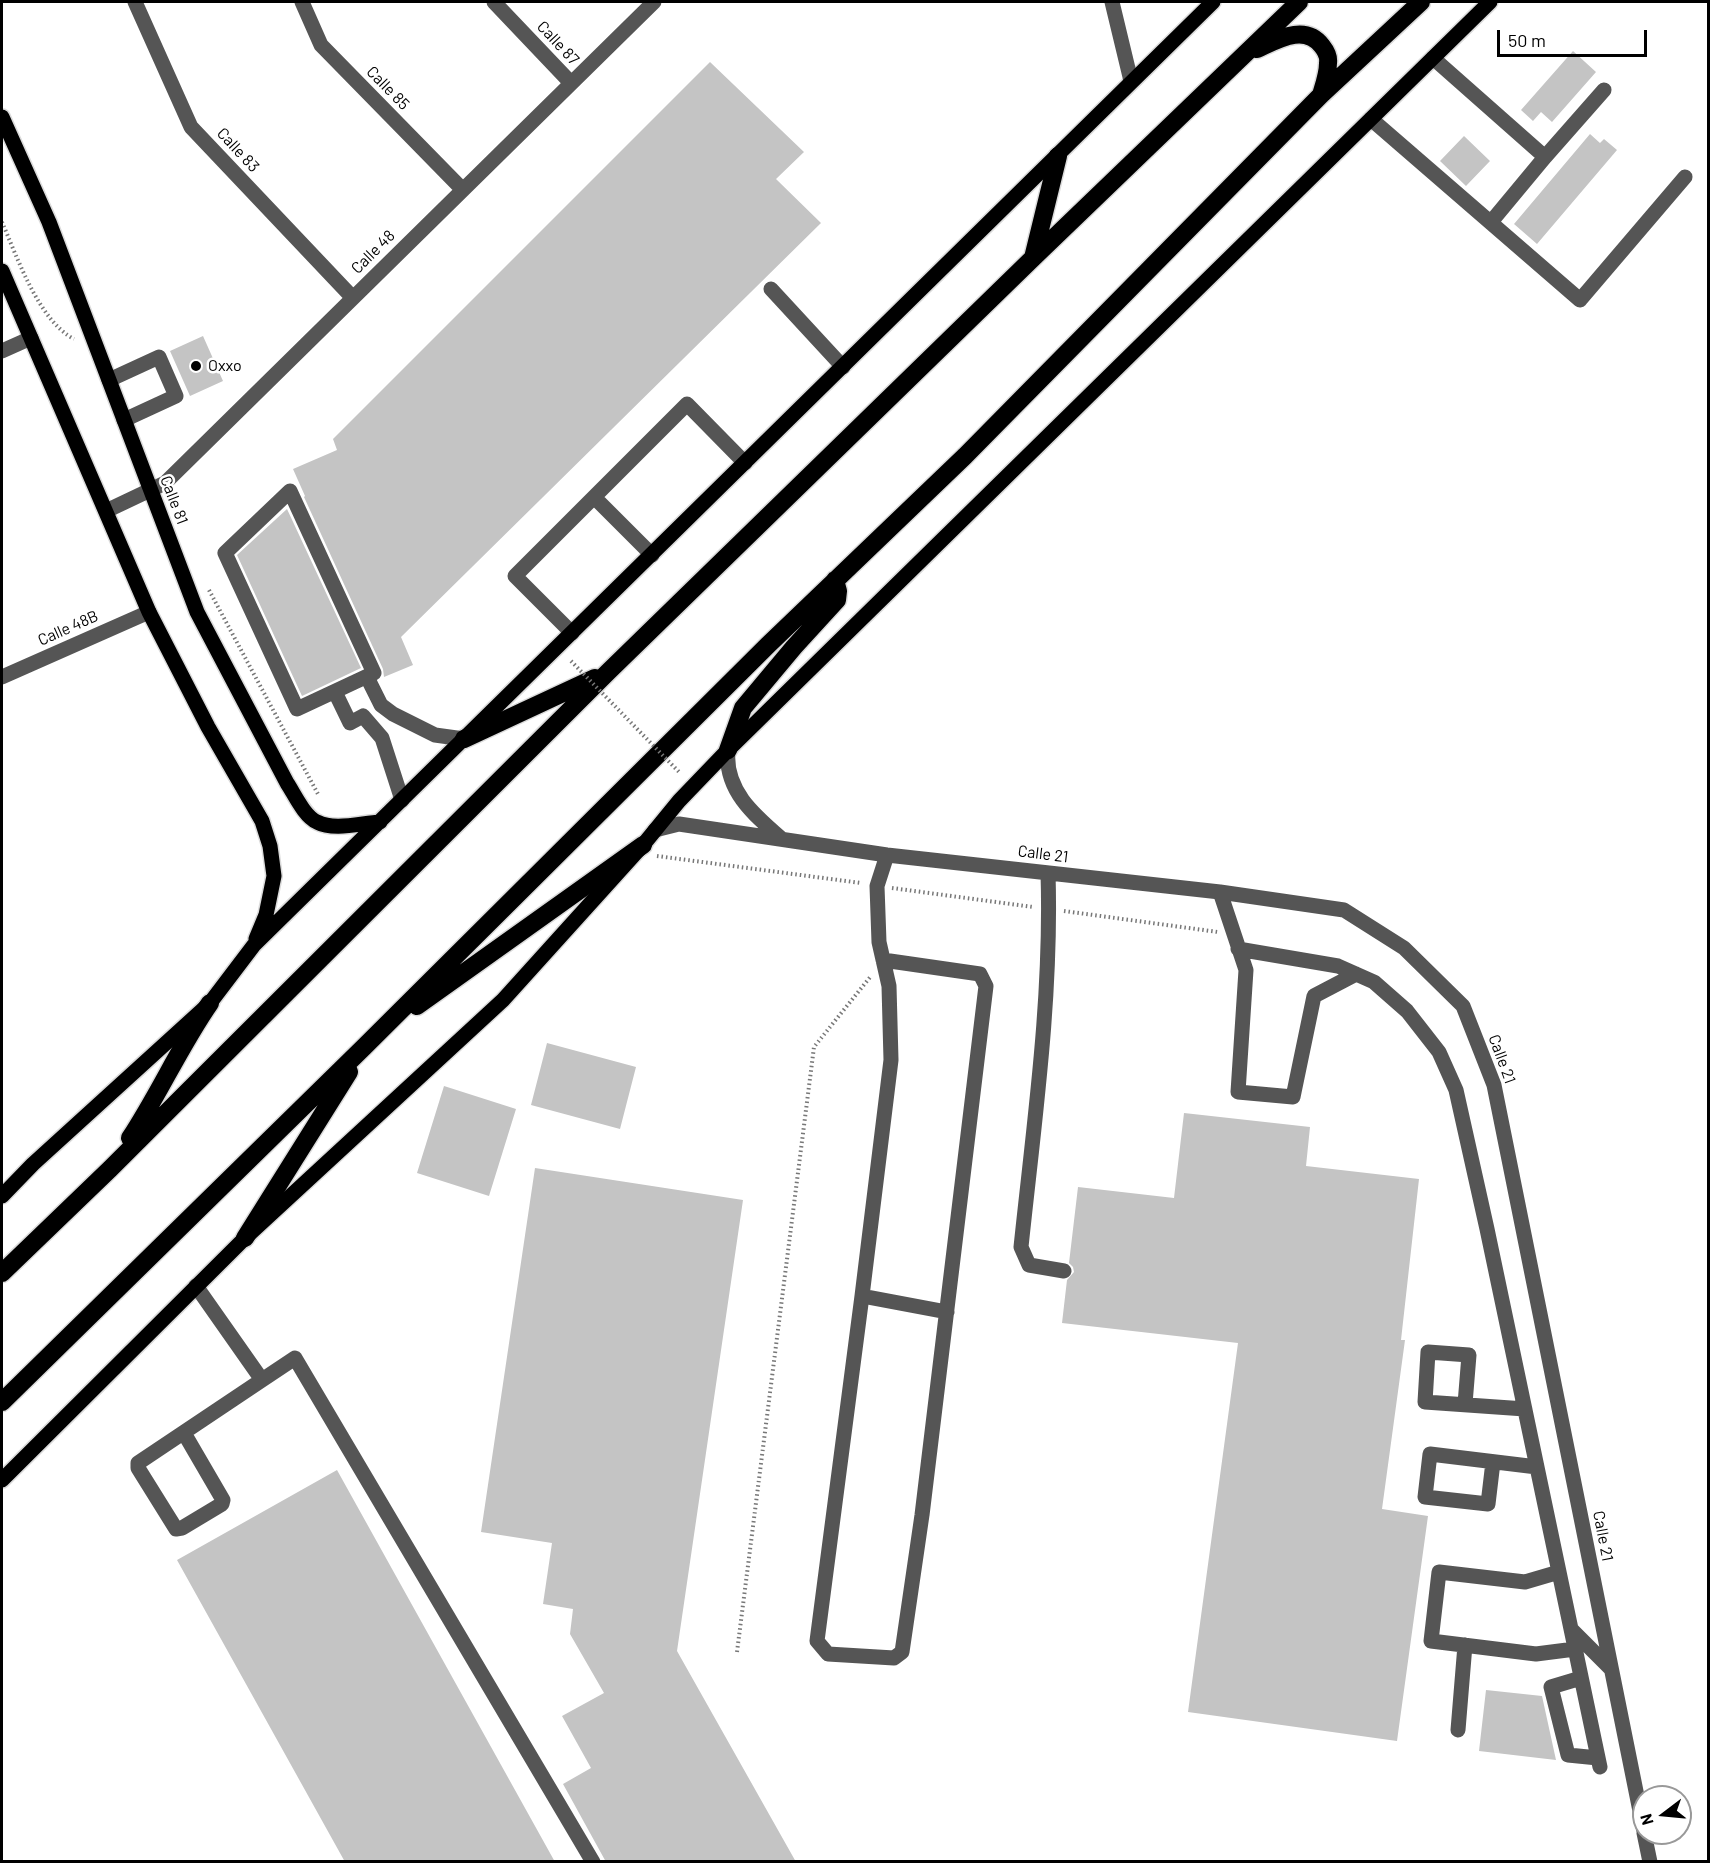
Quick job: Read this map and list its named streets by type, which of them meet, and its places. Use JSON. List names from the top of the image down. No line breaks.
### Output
{"streets":{"main road":["Calle 81"],"street":["Calle 87","Calle 85","Calle 83","Calle 48","Calle 48B","Calle 21"]},"crossings":[["Calle 87","Calle 48"],["Calle 85","Calle 48"],["Calle 83","Calle 48"],["Calle 48","Calle 81"]],"places":["Oxxo"],"scale_bar":"50 m","north":"left"}
